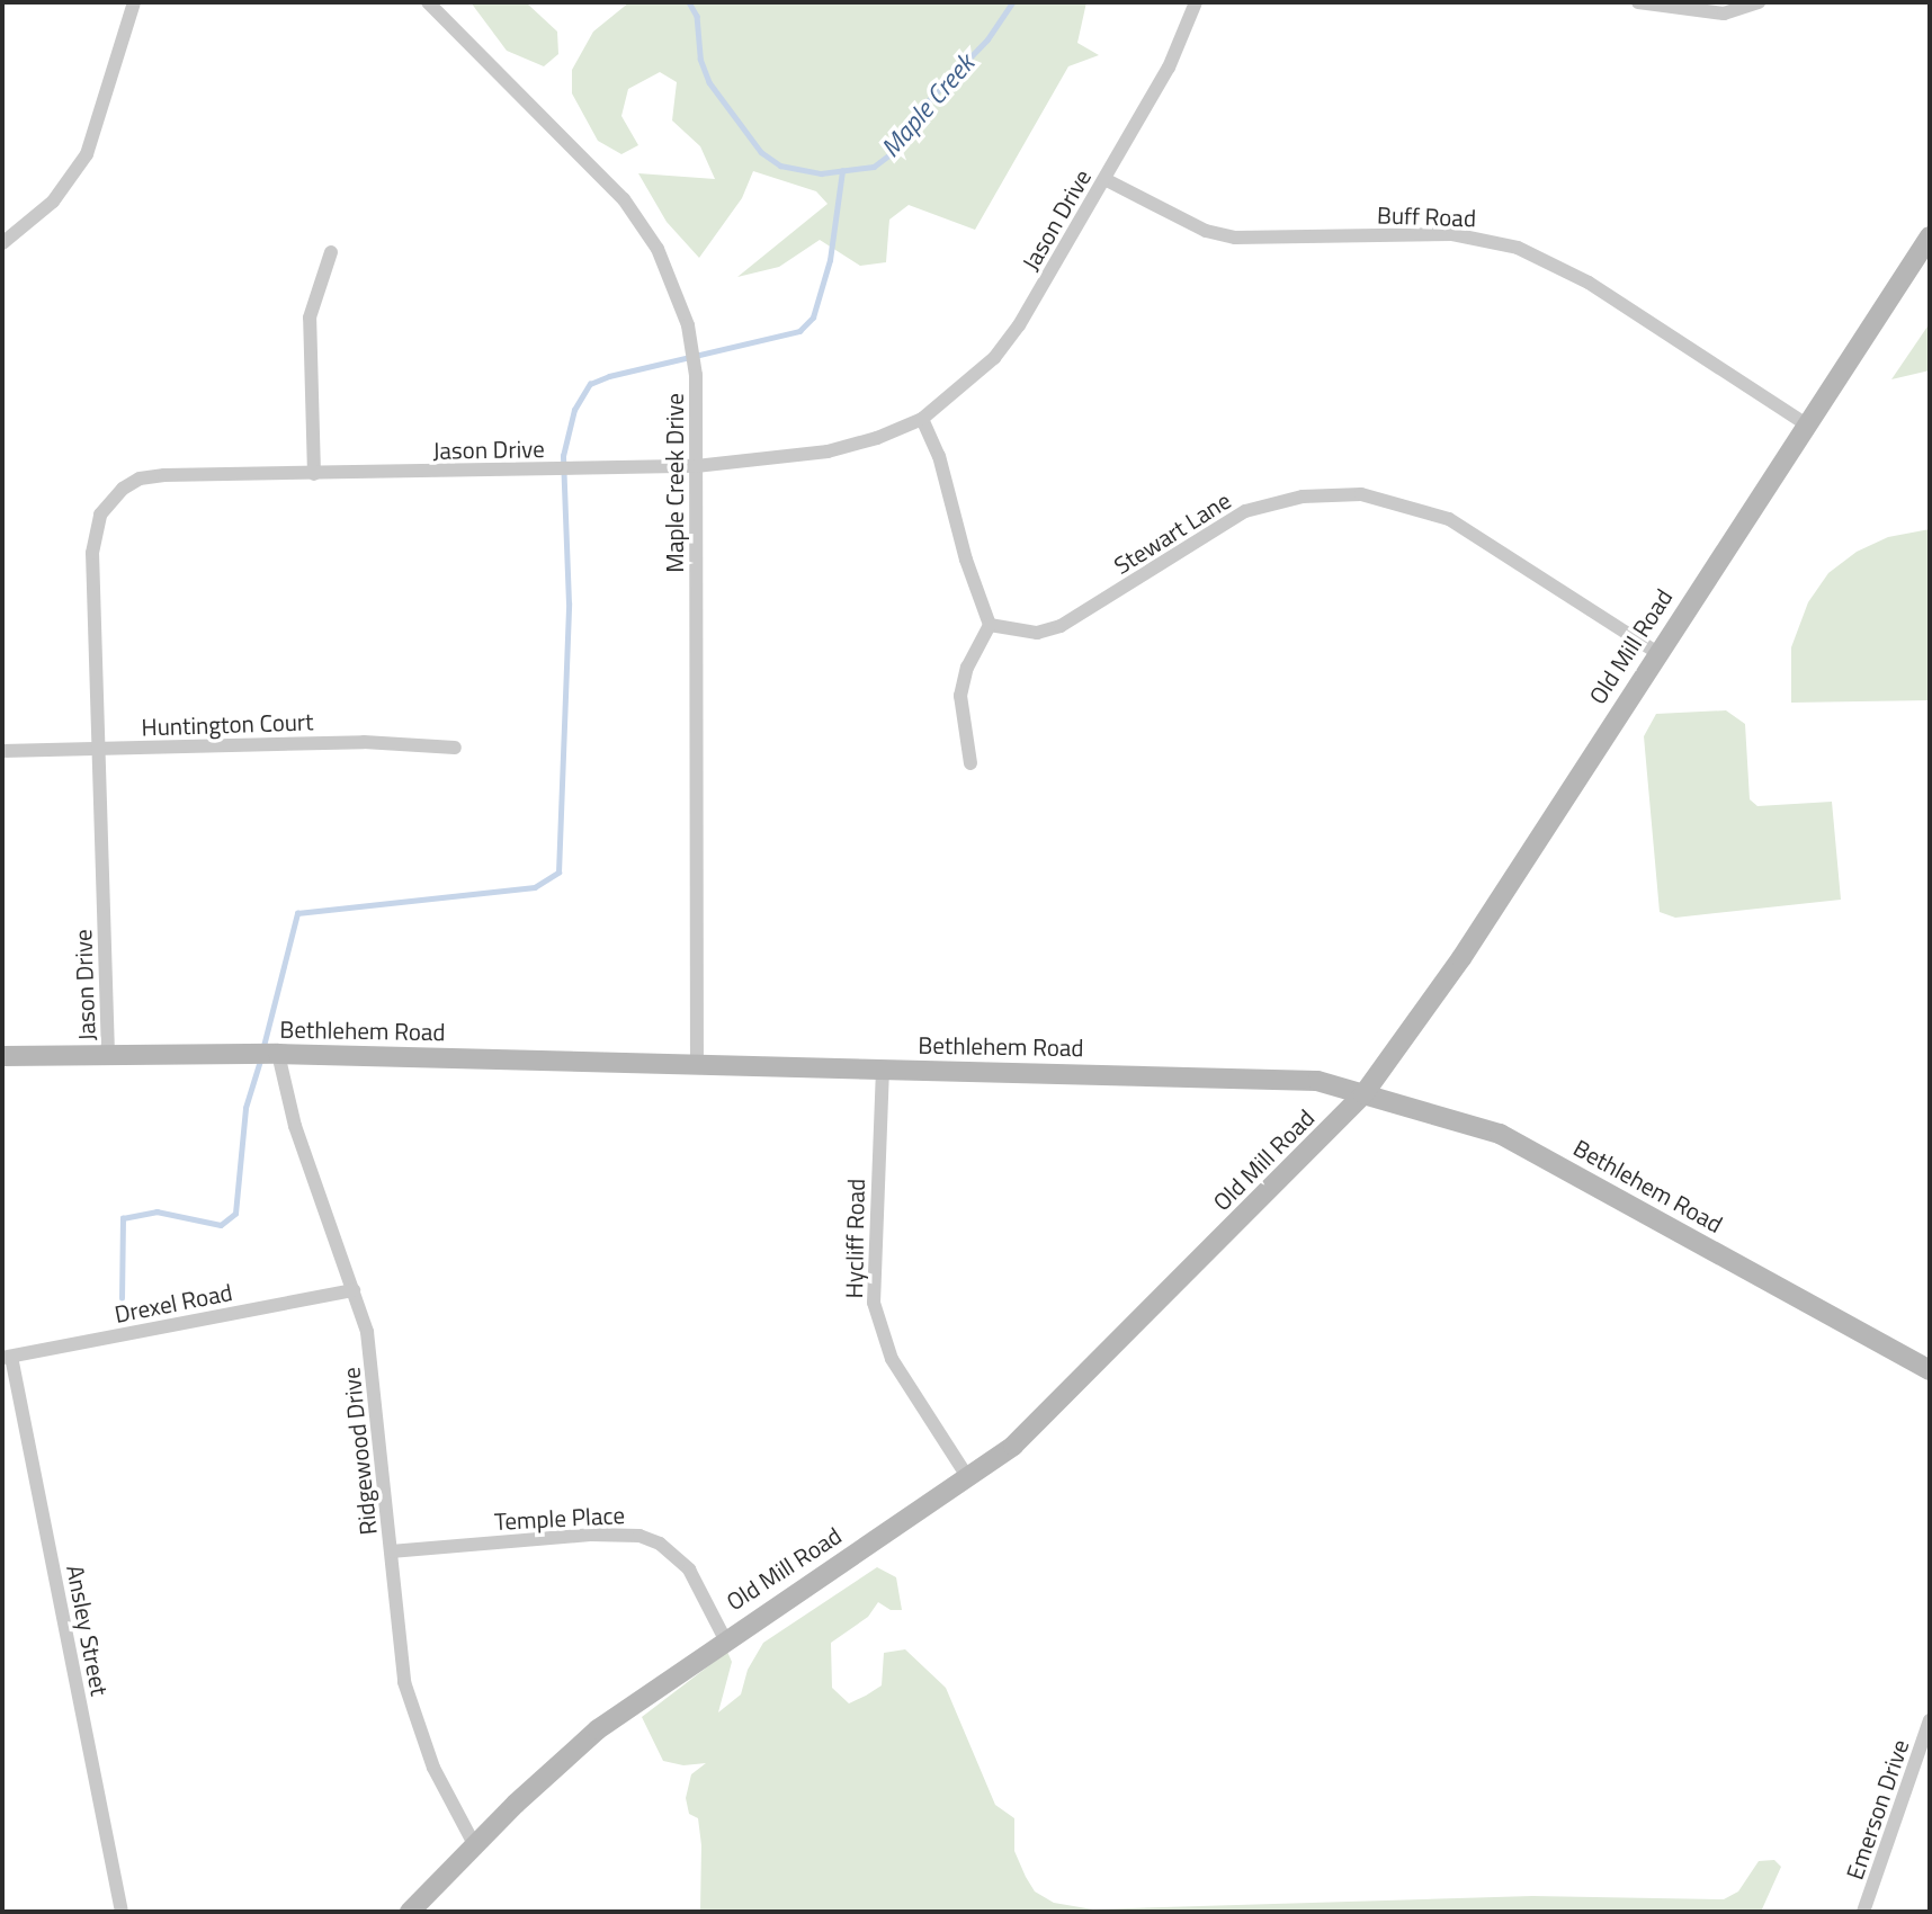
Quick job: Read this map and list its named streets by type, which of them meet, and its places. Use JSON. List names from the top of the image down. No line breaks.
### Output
{"streets":{"street":["Buff Road","Jason Drive","Maple Creek Drive","Stewart Lane","Old Mill Road","Huntington Court","Bethlehem Road","Hycliff Road","Drexel Road","Ridgewood Drive","Temple Place","Ansley Street","Emerson Drive"]},"crossings":[["Buff Road","Jason Drive"],["Buff Road","Old Mill Road"],["Jason Drive","Maple Creek Drive"],["Jason Drive","Huntington Court"],["Jason Drive","Bethlehem Road"],["Maple Creek Drive","Bethlehem Road"],["Stewart Lane","Old Mill Road"],["Old Mill Road","Bethlehem Road"],["Old Mill Road","Hycliff Road"],["Old Mill Road","Ridgewood Drive"],["Old Mill Road","Temple Place"],["Bethlehem Road","Hycliff Road"],["Bethlehem Road","Ridgewood Drive"],["Drexel Road","Ridgewood Drive"],["Drexel Road","Ansley Street"],["Ridgewood Drive","Temple Place"]],"water":["Maple Creek"]}
